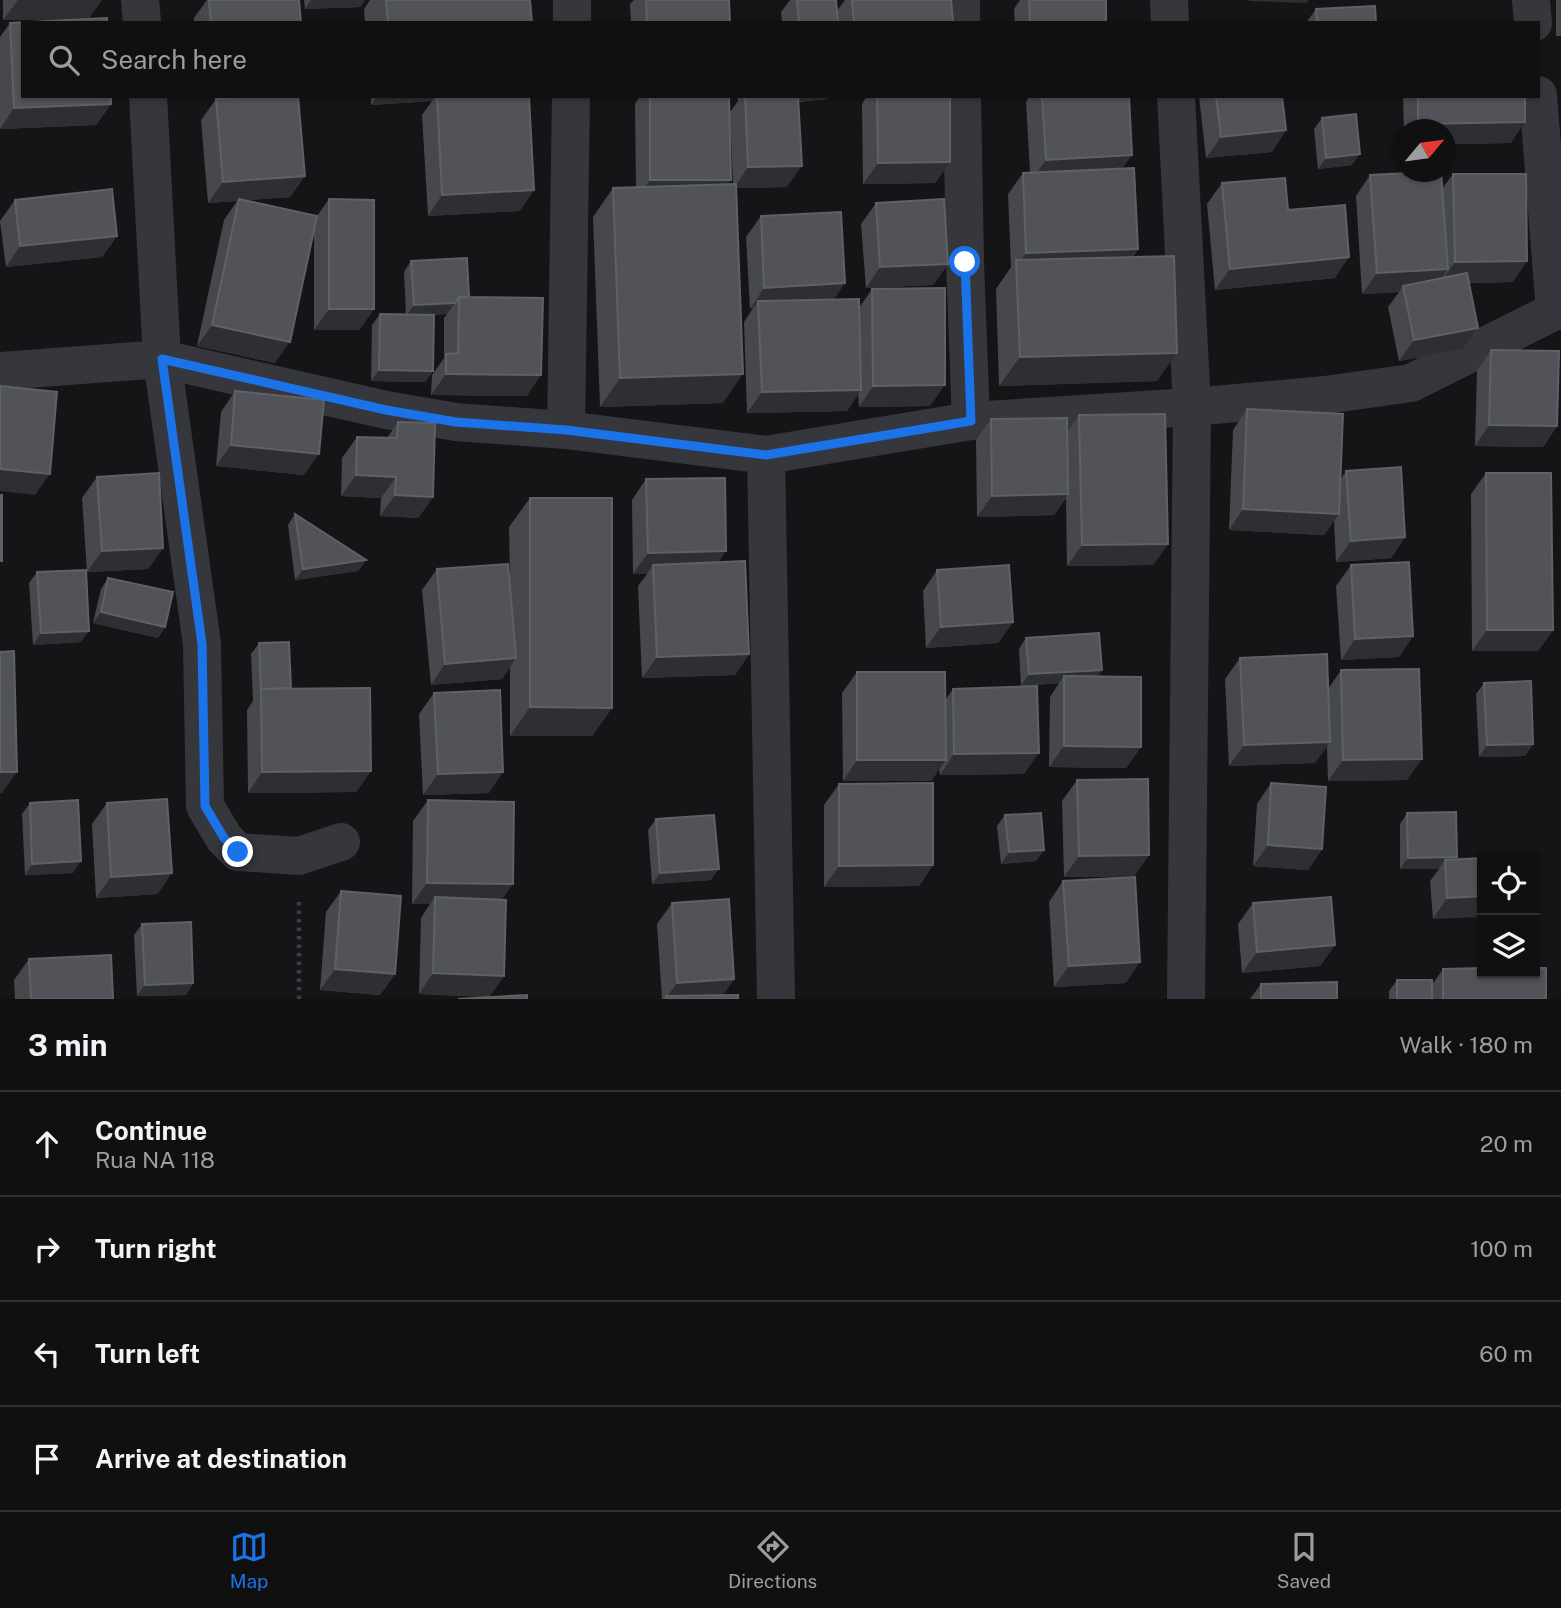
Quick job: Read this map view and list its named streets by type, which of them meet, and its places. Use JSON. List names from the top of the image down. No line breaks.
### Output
{"north":"top right","page":{"search":"Search here","heading":["3 min","Walk · 180 m"],"list":[["Continue","Rua NA 118","20 m"],["Turn right","100 m"],["Turn left","60 m"],"Arrive at destination"],"nav":["Map","Directions","Saved"]}}
